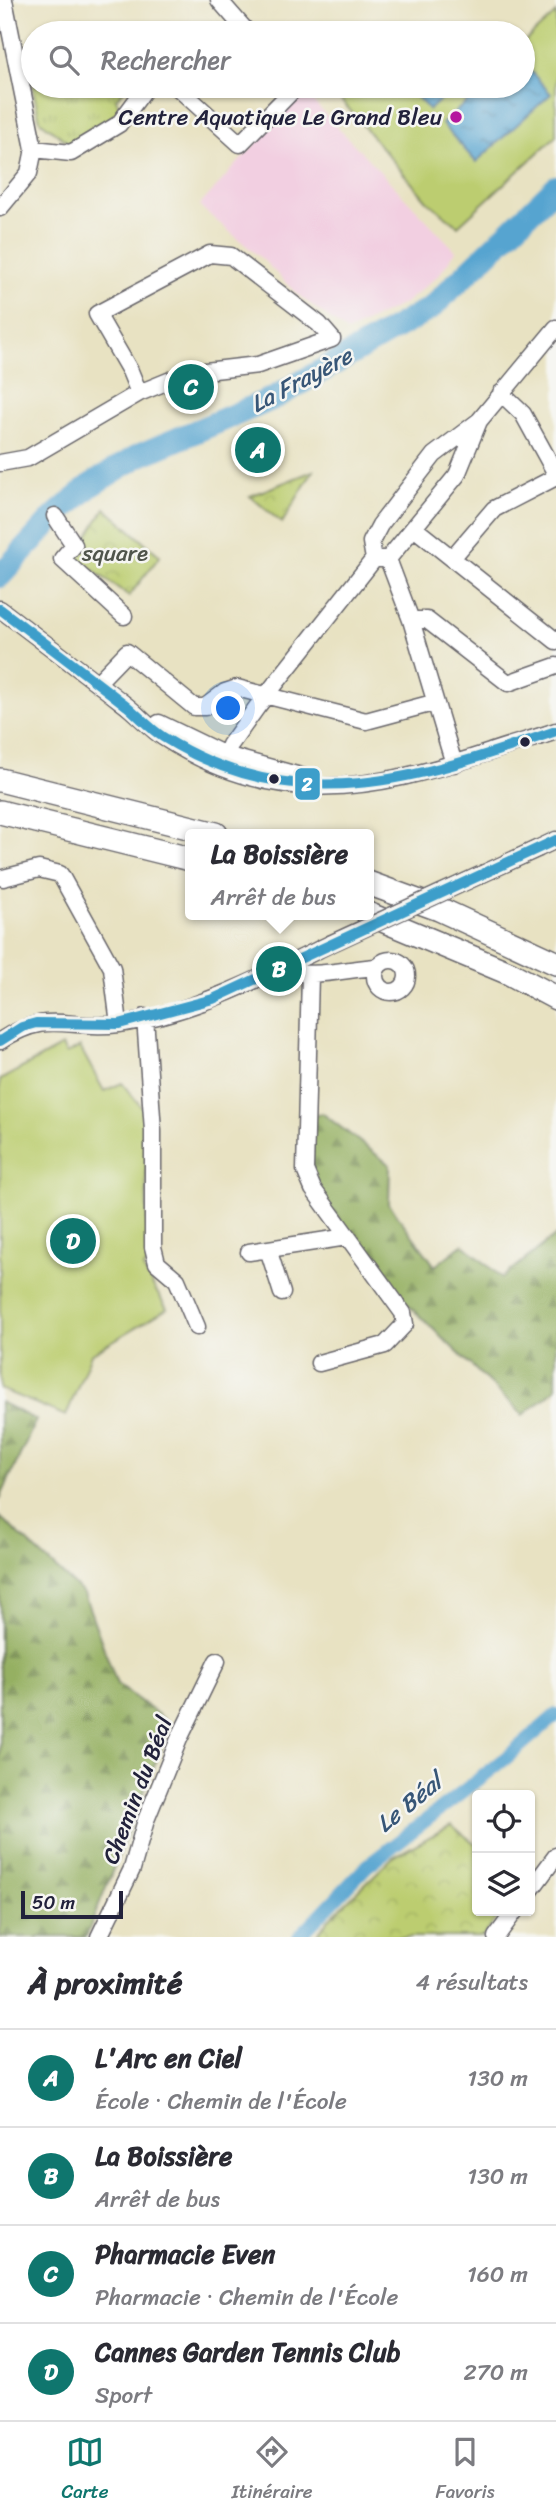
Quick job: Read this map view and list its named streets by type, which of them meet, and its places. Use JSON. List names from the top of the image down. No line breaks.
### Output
{"streets":{"street":["Chemin du Béal"]},"water":["La Frayère","Le Béal"],"parks":["square"],"places":["Centre Aquatique Le Grand Bleu"],"lines":["transit line 2"],"scale_bar":"50 m","page":{"search":"Rechercher","pins":["C","A","B","D"],"popup":["La Boissière","Arrêt de bus"],"scale":"50 m","heading":["À proximité","4 résultats"],"list":[{"mark":"A","name":"L'Arc en Ciel","note":"École · Chemin de l'École","value":"130 m"},{"mark":"B","name":"La Boissière","note":"Arrêt de bus","value":"130 m"},{"mark":"C","name":"Pharmacie Even","note":"Pharmacie · Chemin de l'École","value":"160 m"},{"mark":"D","name":"Cannes Garden Tennis Club","note":"Sport","value":"270 m"}],"nav":["Carte","Itinéraire","Favoris"]}}
